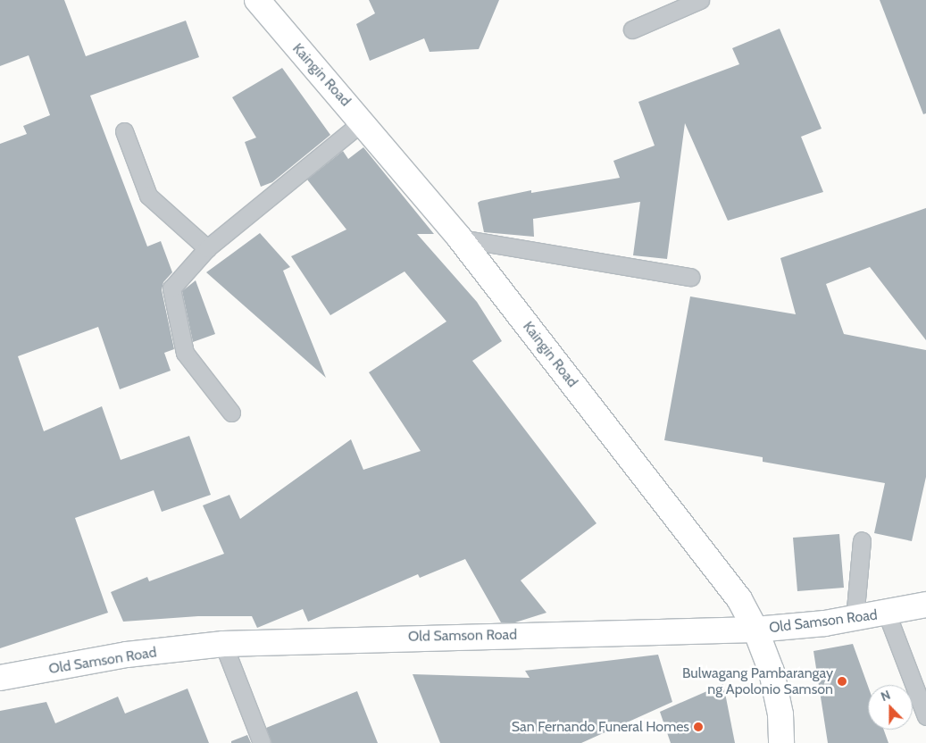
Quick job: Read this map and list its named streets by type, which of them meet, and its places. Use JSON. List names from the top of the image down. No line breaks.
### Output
{"streets":{"street":["Kaingin Road","Old Samson Road"]},"crossings":[["Kaingin Road","Old Samson Road"]],"places":["Bulwagang Pambarangay ng Apolonio Samson","San Fernando Funeral Homes"],"north":"top"}
